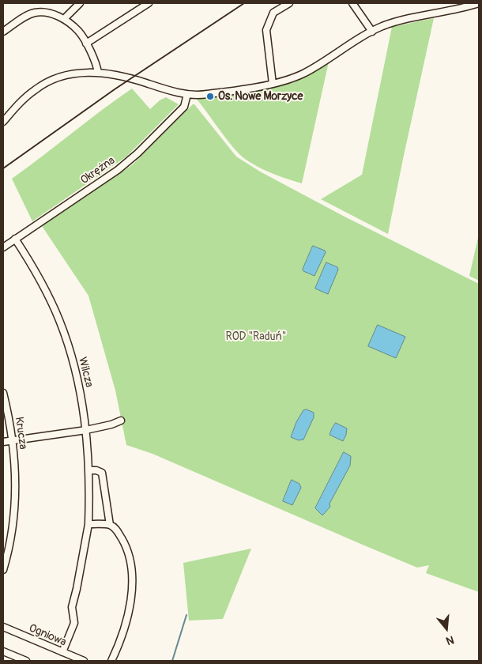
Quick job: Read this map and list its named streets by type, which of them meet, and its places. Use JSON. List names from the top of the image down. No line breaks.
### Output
{"streets":{"street":["Okrężna","Wilcza","Krucza","Ogniowa"]},"crossings":[["Okrężna","Wilcza"],["Wilcza","Ogniowa"]],"parks":["ROD \"Raduń\""],"places":["Os. Nowe Morzyce"],"north":"bottom"}
